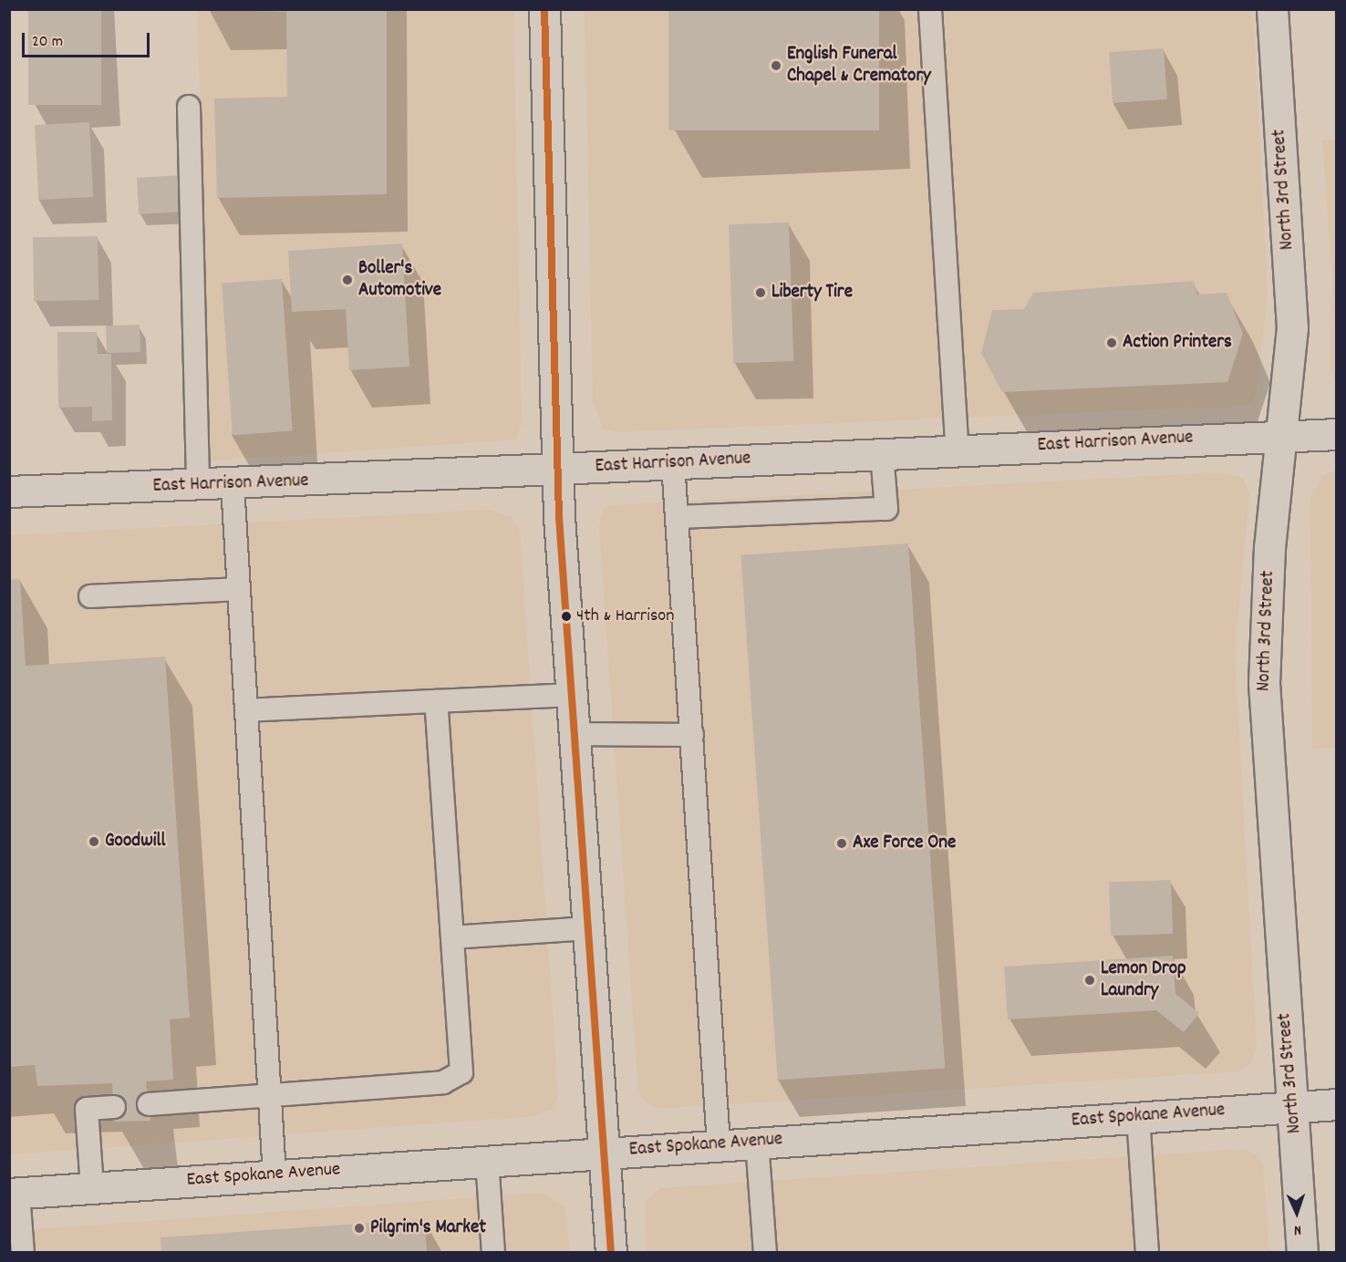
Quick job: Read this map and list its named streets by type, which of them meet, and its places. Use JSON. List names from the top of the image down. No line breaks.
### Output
{"streets":{"main road":["North 3rd Street","East Harrison Avenue","East Spokane Avenue"]},"crossings":[["North 3rd Street","East Harrison Avenue"],["North 3rd Street","East Spokane Avenue"]],"places":["English Funeral Chapel & Crematory","Boller's Automotive","Liberty Tire","Action Printers","4th & Harrison","Goodwill","Axe Force One","Lemon Drop Laundry","Pilgrim's Market"],"scale_bar":"20 m","north":"bottom"}
